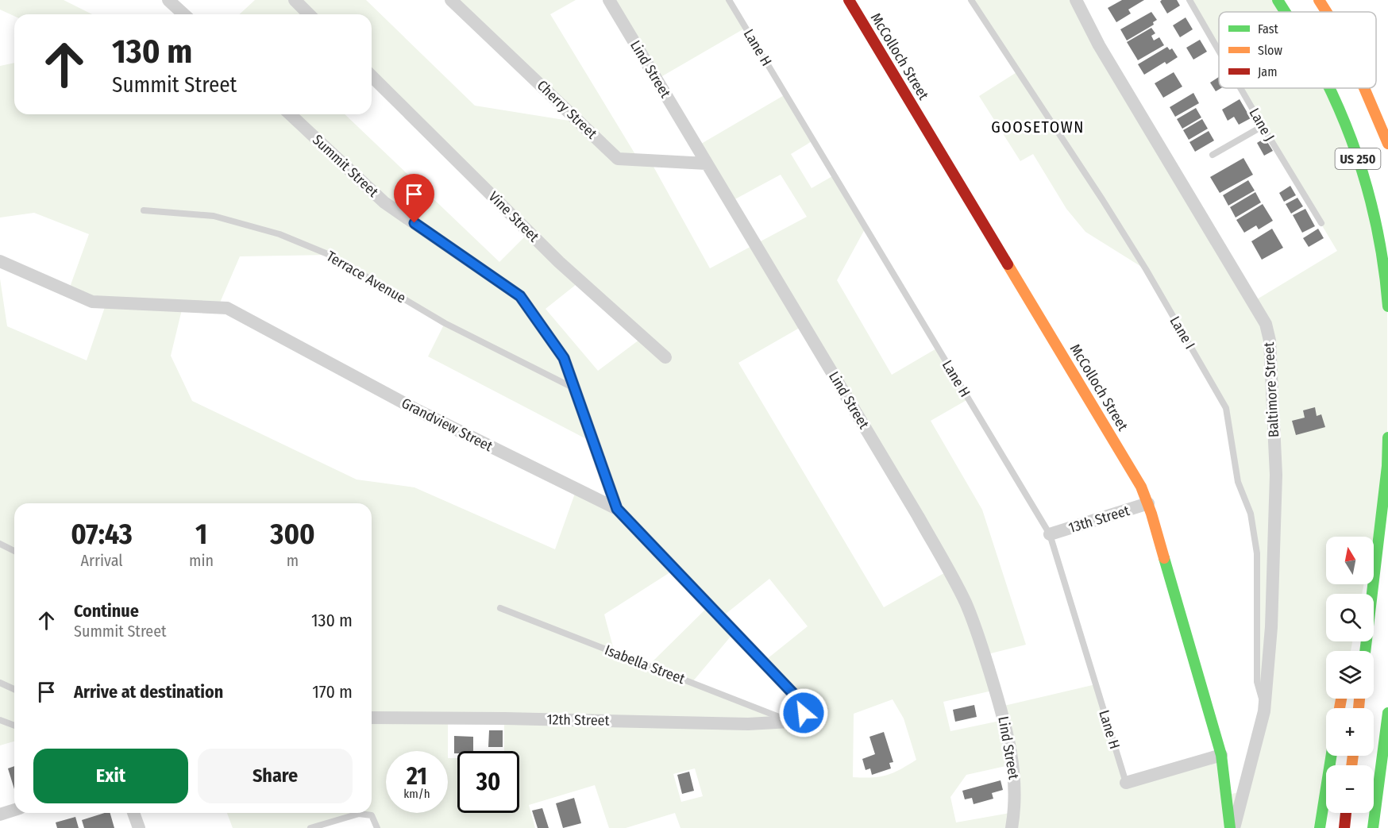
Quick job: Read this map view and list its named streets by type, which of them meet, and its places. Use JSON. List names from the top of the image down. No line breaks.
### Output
{"streets":{"main road":["McColloch Street","US 250"],"street":["Lind Street","Cherry Street","Summit Street","Vine Street","Baltimore Street","Grandview Street","13th Street","12th Street"],"lane":["Lane H","Lane J","Terrace Avenue","Lane I","Isabella Street"]},"crossings":[["Lane H","13th Street"],["McColloch Street","13th Street"],["Lind Street","Cherry Street"],["Summit Street","Terrace Avenue"],["Summit Street","Grandview Street"],["Lane I","Baltimore Street"],["Grandview Street","Isabella Street"],["Grandview Street","12th Street"],["Isabella Street","12th Street"]],"districts":["GOOSETOWN"],"legend":["Fast","Slow","Jam"],"north":"top","page":{"turn":["130 m","Summit Street"],"eta":["07:43","Arrival","1","min","300","m"],"map_buttons":["+","−"],"list":[{"name":"Continue","note":"Summit Street","value":"130 m"},{"name":"Arrive at destination","value":"170 m"}],"buttons":["Exit","Share"],"speed":"21 km/h","limit":"30"}}
